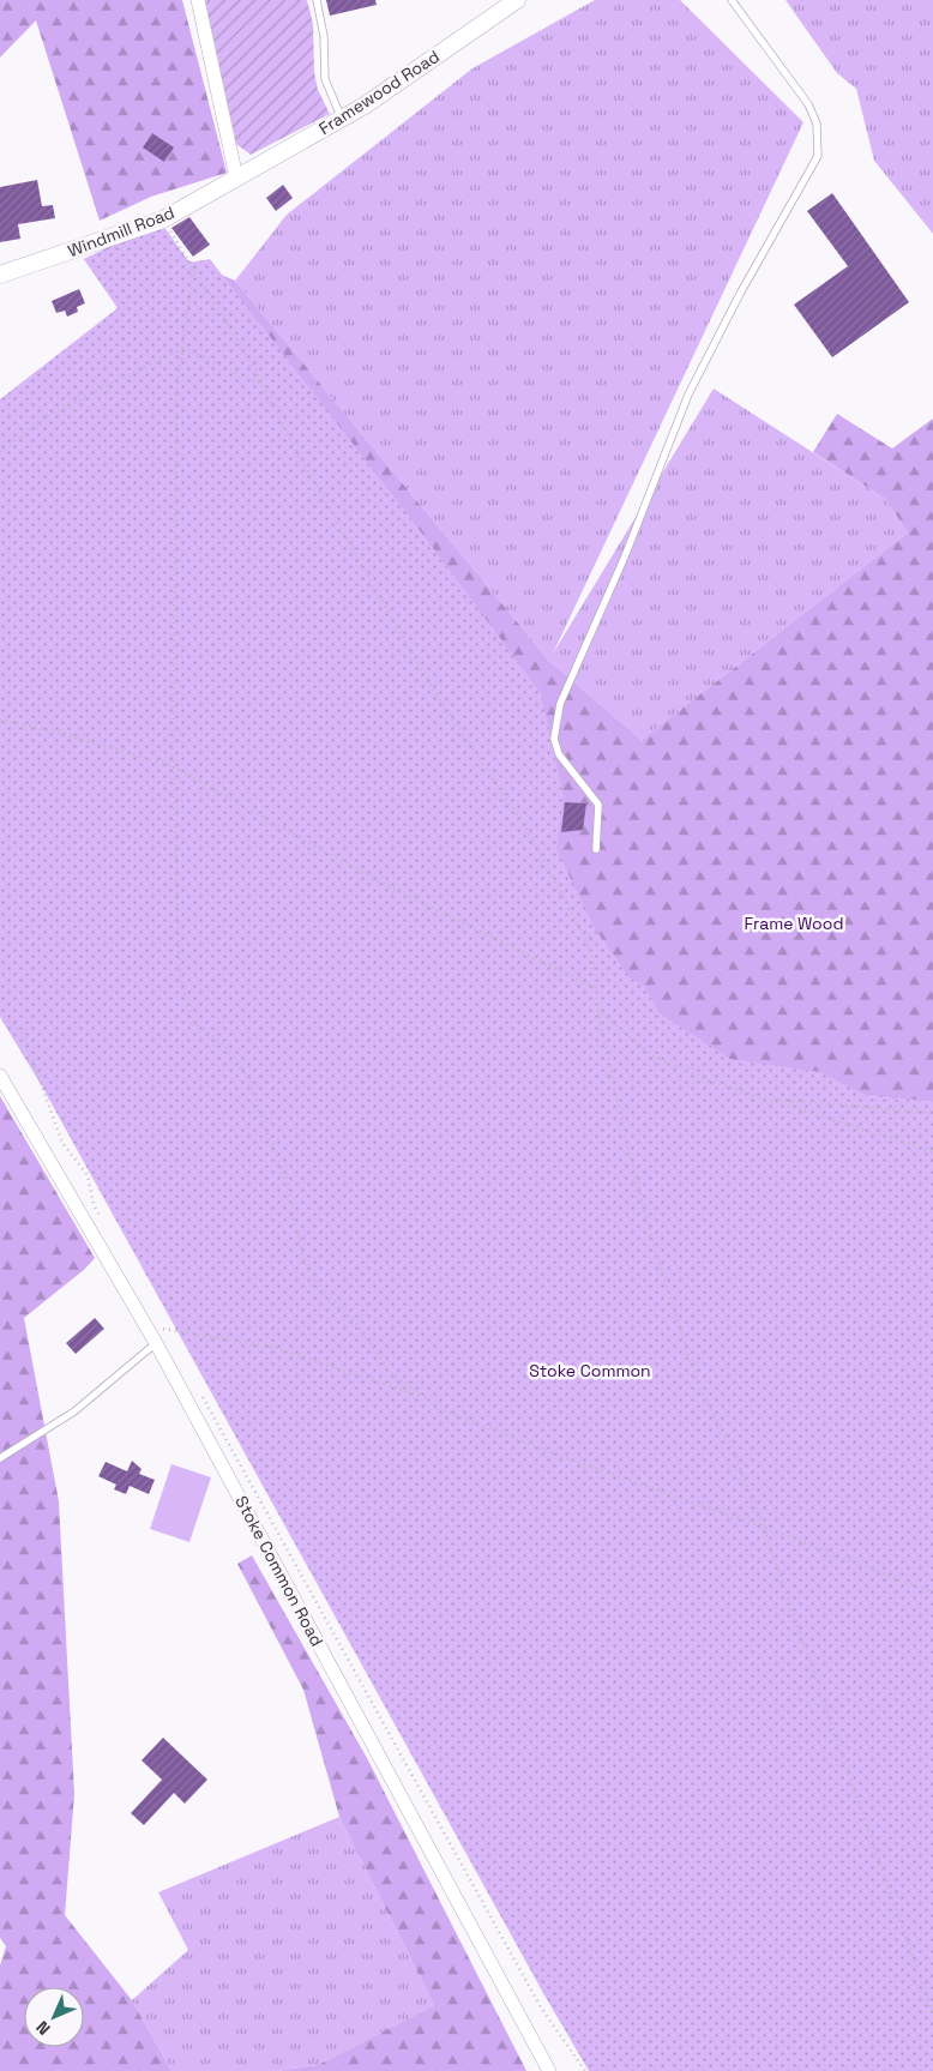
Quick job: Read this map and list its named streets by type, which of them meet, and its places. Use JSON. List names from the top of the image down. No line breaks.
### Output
{"streets":{"street":["Framewood Road","Windmill Road","Stoke Common Road"]},"crossings":[["Framewood Road","Windmill Road"]],"parks":["Frame Wood","Stoke Common"],"north":"bottom left"}
